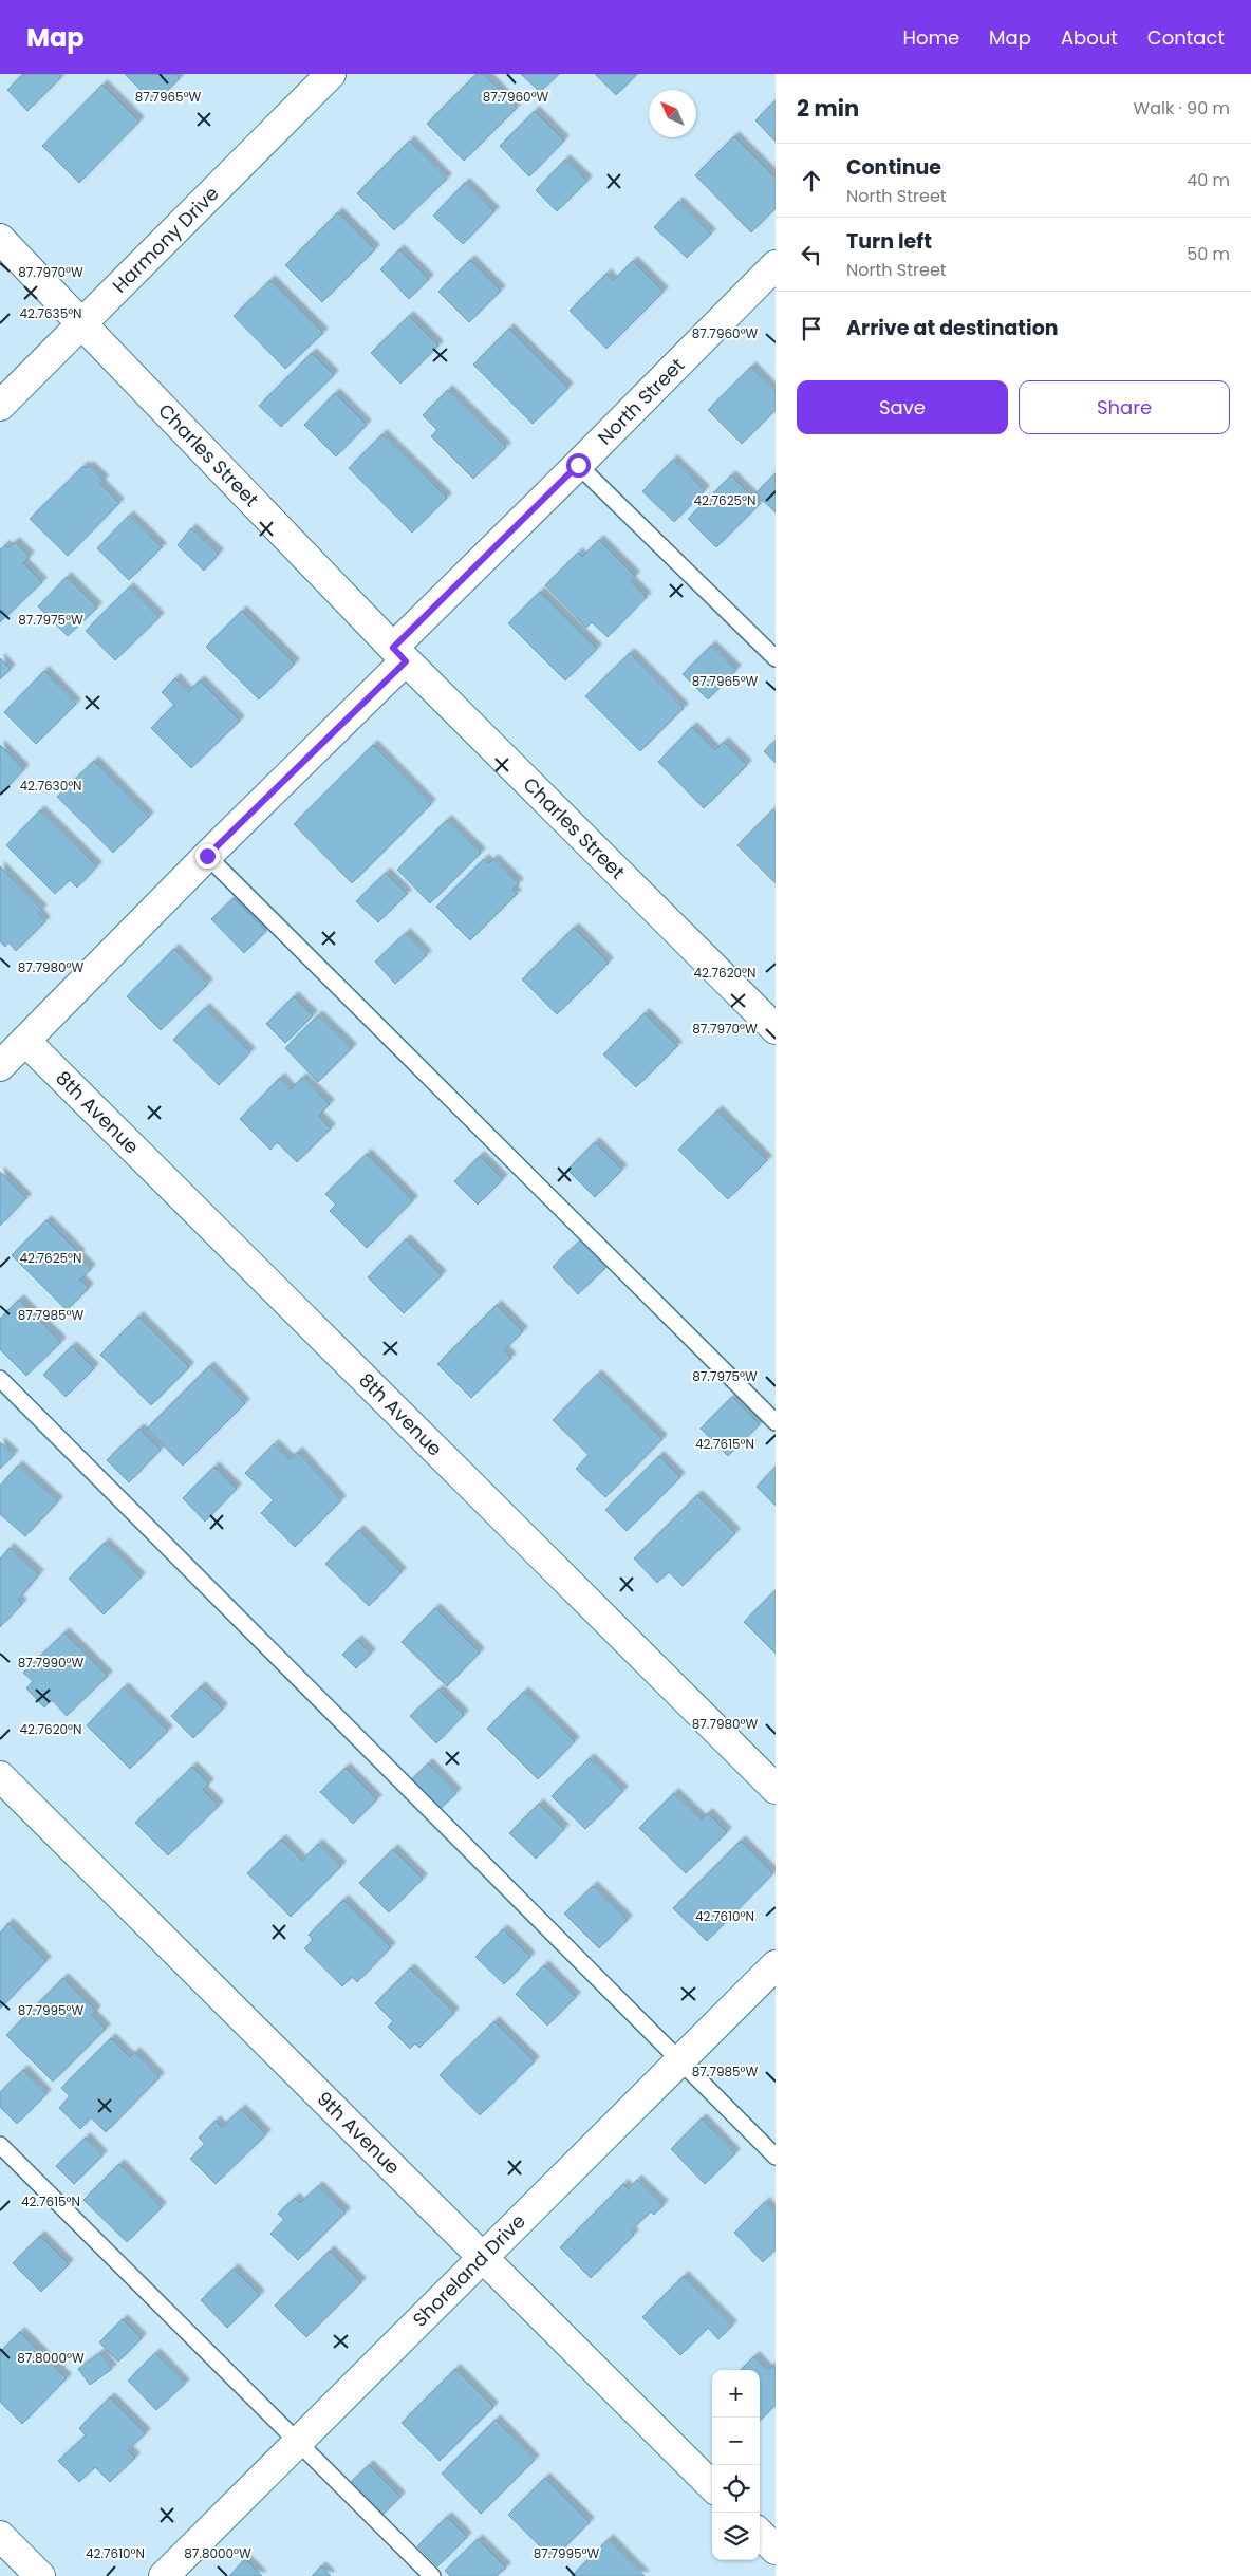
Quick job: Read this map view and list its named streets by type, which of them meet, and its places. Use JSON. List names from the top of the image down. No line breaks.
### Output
{"streets":{"street":["Harmony Drive","North Street","Charles Street","8th Avenue","9th Avenue","Shoreland Drive"]},"crossings":[["Harmony Drive","Charles Street"],["North Street","Charles Street"],["North Street","8th Avenue"],["9th Avenue","Shoreland Drive"]],"north":"top left","page":{"header":"Map","nav":["Home","Map","About","Contact"],"heading":["2 min","Walk · 90 m"],"list":[["Continue","North Street","40 m"],["Turn left","North Street","50 m"],"Arrive at destination"],"buttons":["Save","Share"],"map_buttons":["+","−"]},"coordinates":["87.7965°W","87.7960°W","87.7970°W","42.7635°N","42.7625°N","87.7975°W","42.7630°N","87.7980°W","42.7620°N","87.7985°W","42.7615°N","87.7990°W","42.7610°N","87.7995°W","87.8000°W"]}
